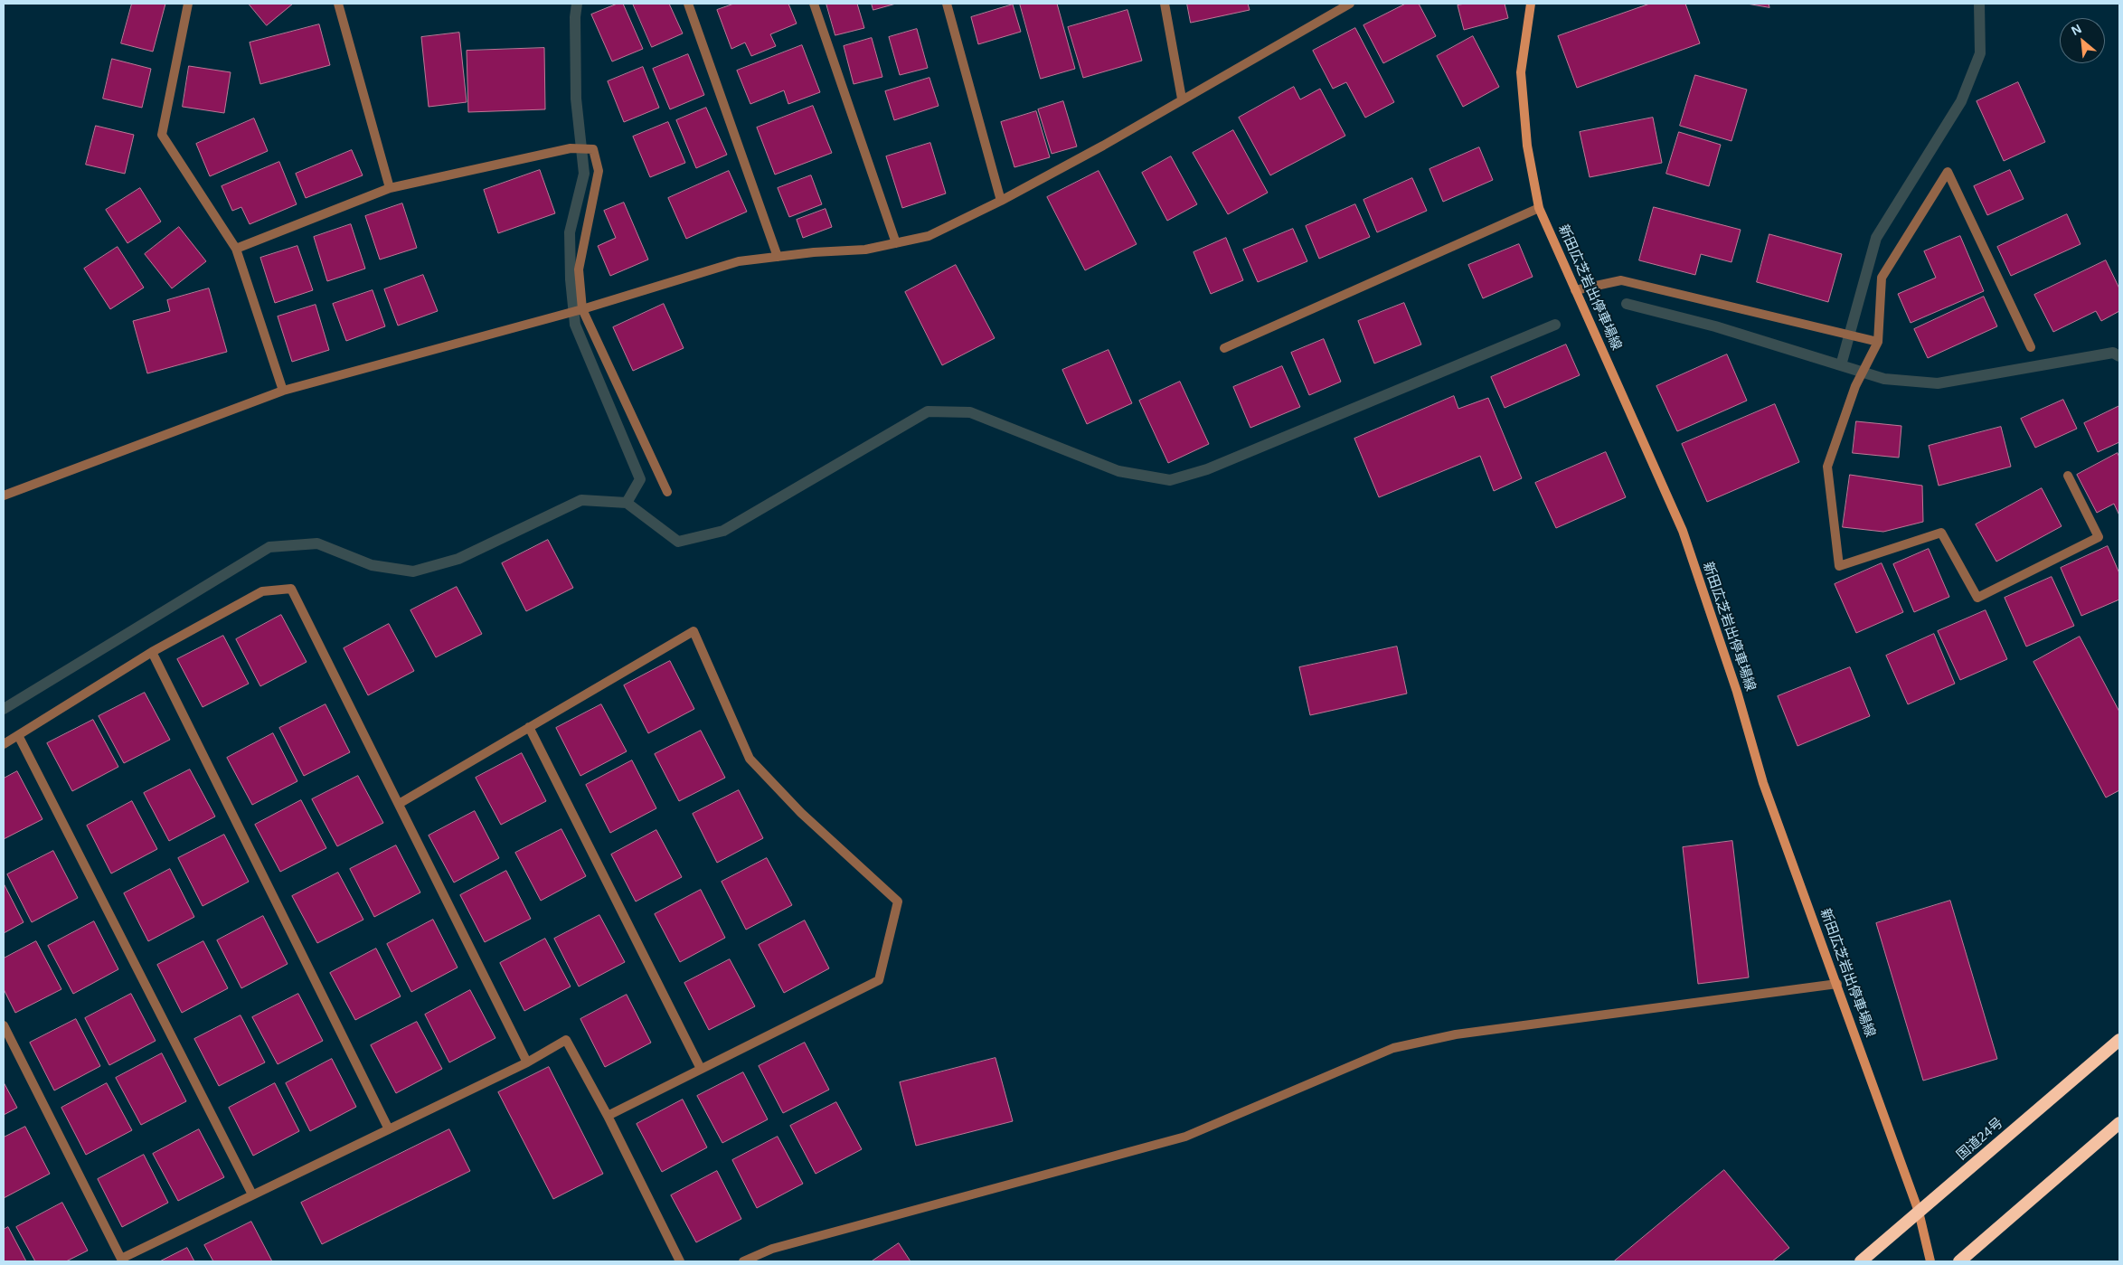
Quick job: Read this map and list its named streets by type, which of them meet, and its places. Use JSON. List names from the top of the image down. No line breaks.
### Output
{"streets":{"highway":["国道24号"],"main road":["新田広芝岩出停車場線"]},"crossings":[["新田広芝岩出停車場線","国道24号"]],"north":"top left"}
